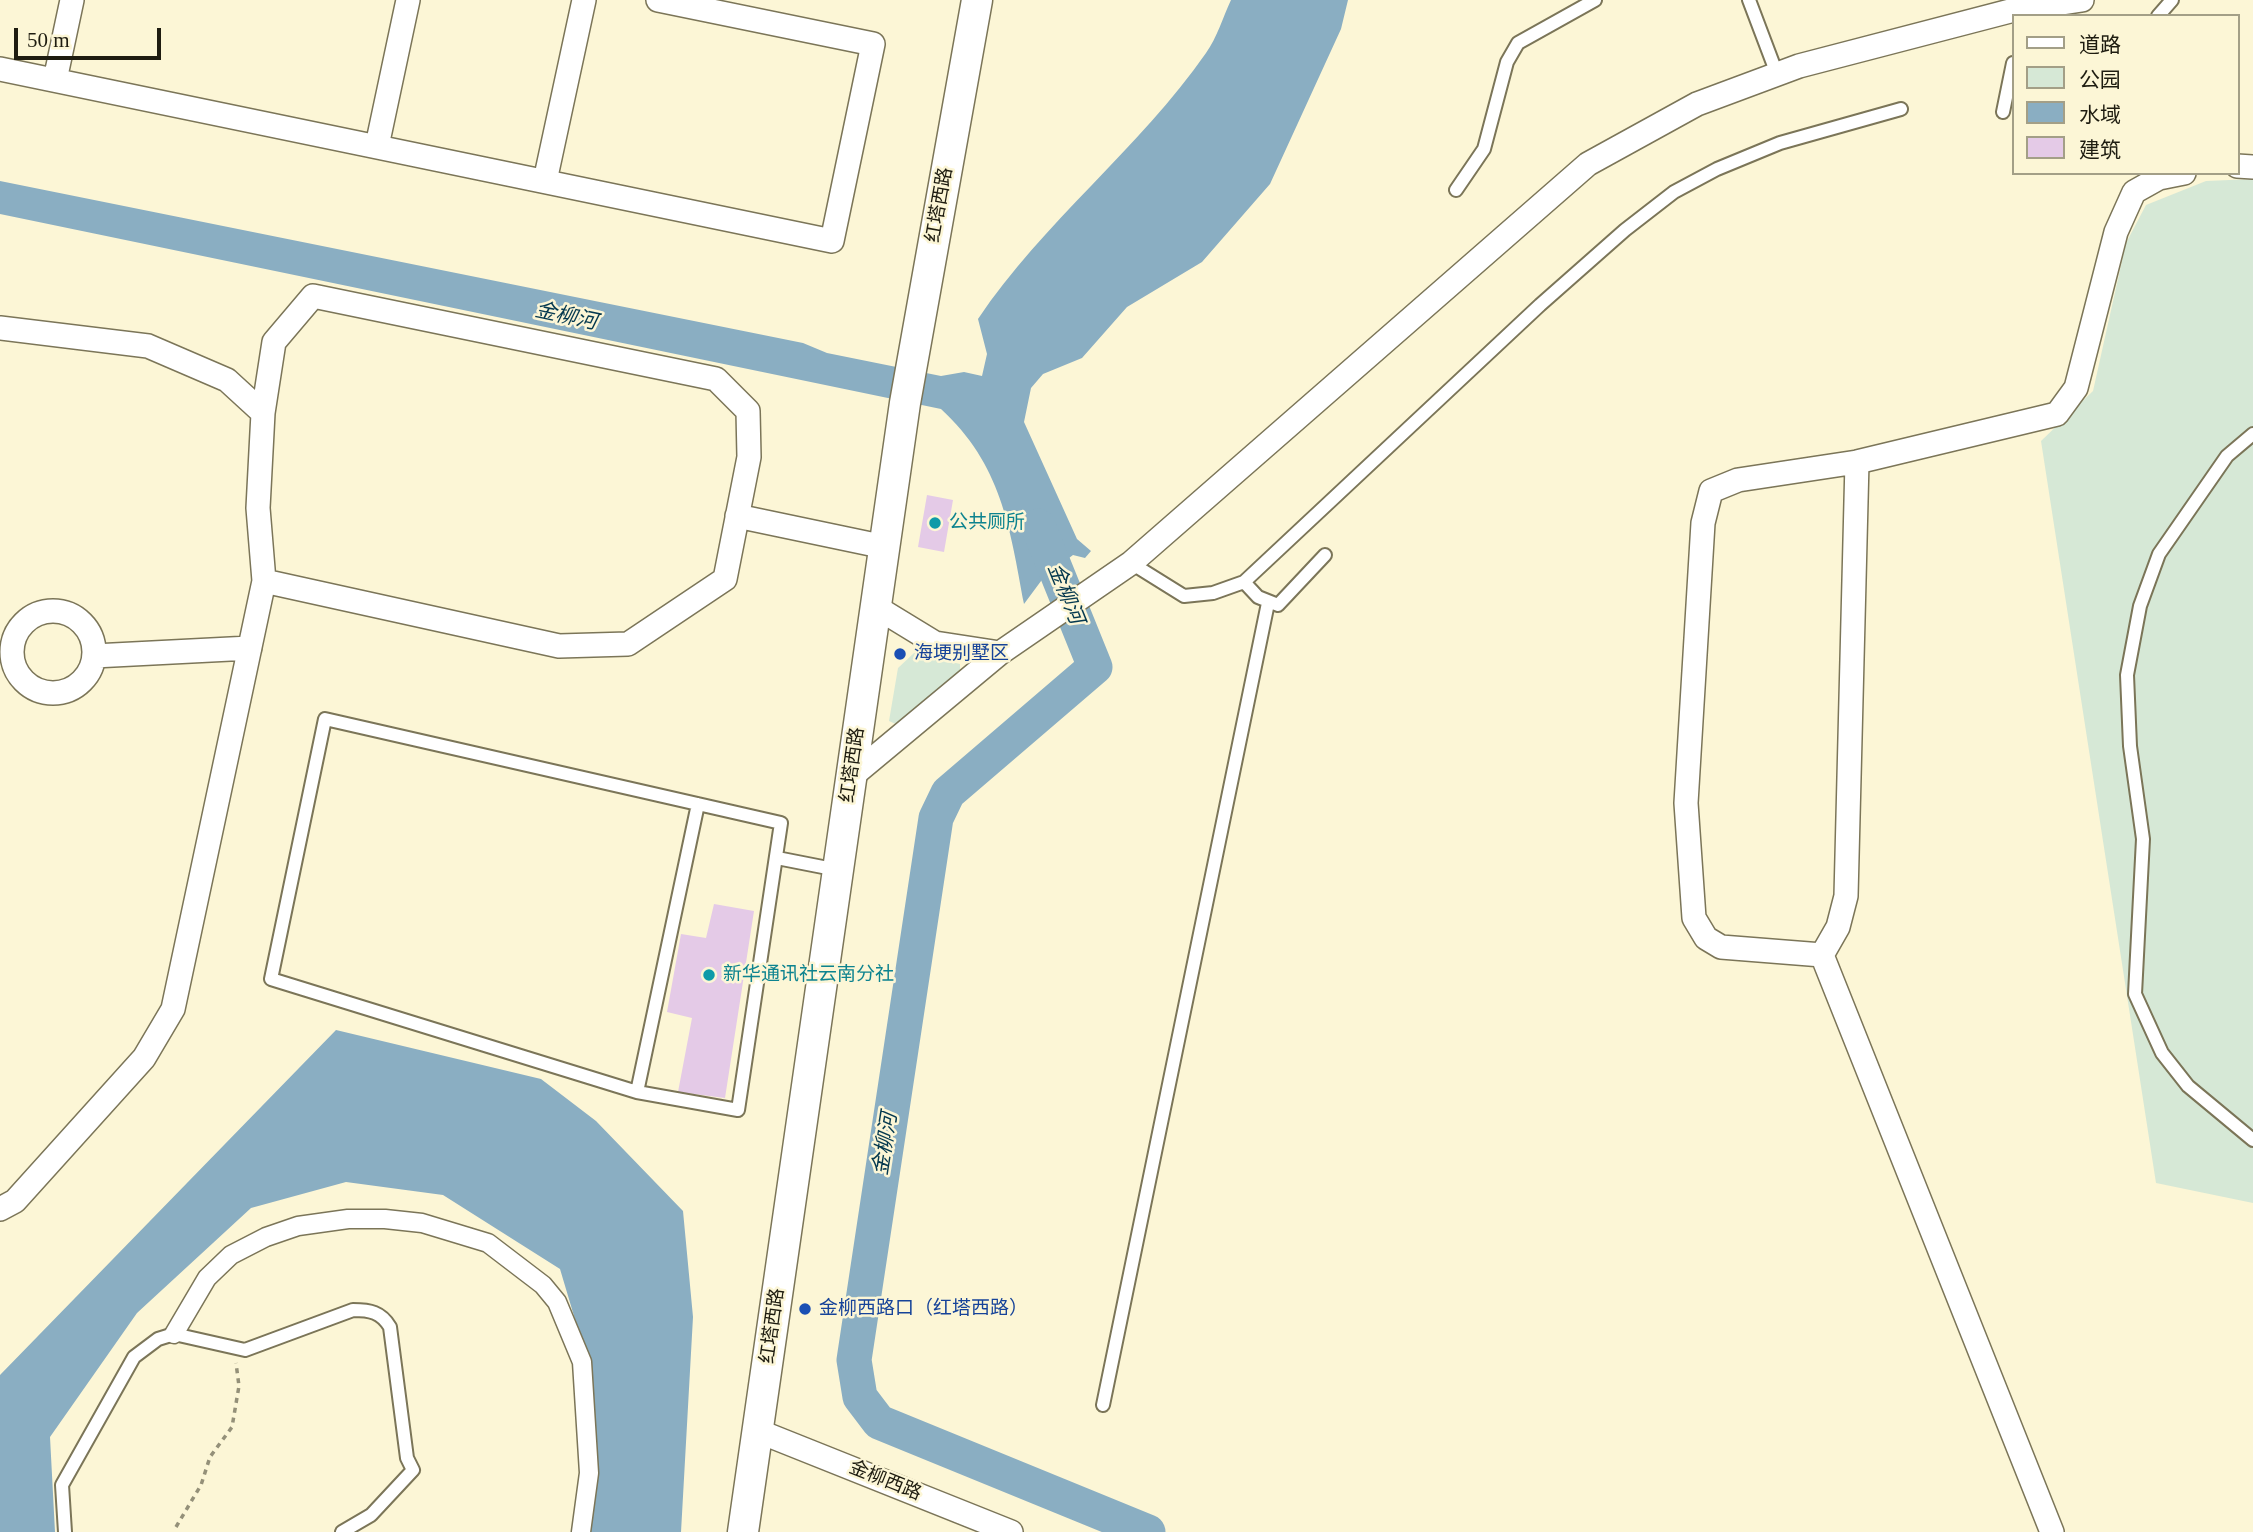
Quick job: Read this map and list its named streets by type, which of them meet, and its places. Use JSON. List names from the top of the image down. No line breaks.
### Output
{"streets":{"street":["红塔西路","金柳西路"]},"crossings":[["红塔西路","金柳西路"]],"water":["金柳河"],"places":["公共厕所","海埂别墅区","新华通讯社云南分社","金柳西路口（红塔西路）"],"legend":["道路","公园","水域","建筑"],"scale_bar":"50 m"}
